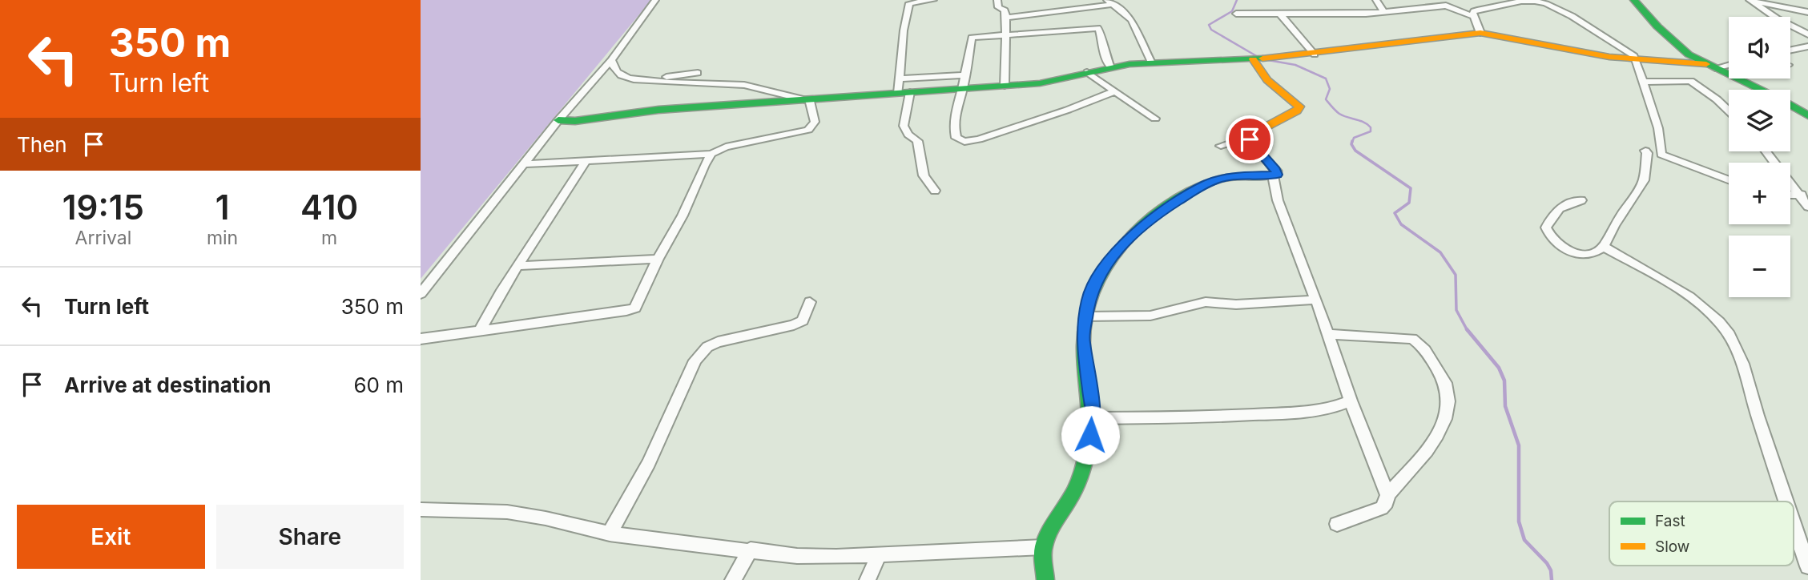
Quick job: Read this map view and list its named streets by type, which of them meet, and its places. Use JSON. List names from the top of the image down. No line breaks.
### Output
{"legend":["Fast","Slow"],"page":{"turn":["350 m","Turn left"],"map_buttons":["+","−"],"then":"Then","eta":["19:15","Arrival","1","min","410","m"],"list":[{"name":"Turn left","value":"350 m"},{"name":"Arrive at destination","value":"60 m"}],"buttons":["Exit","Share"]}}
